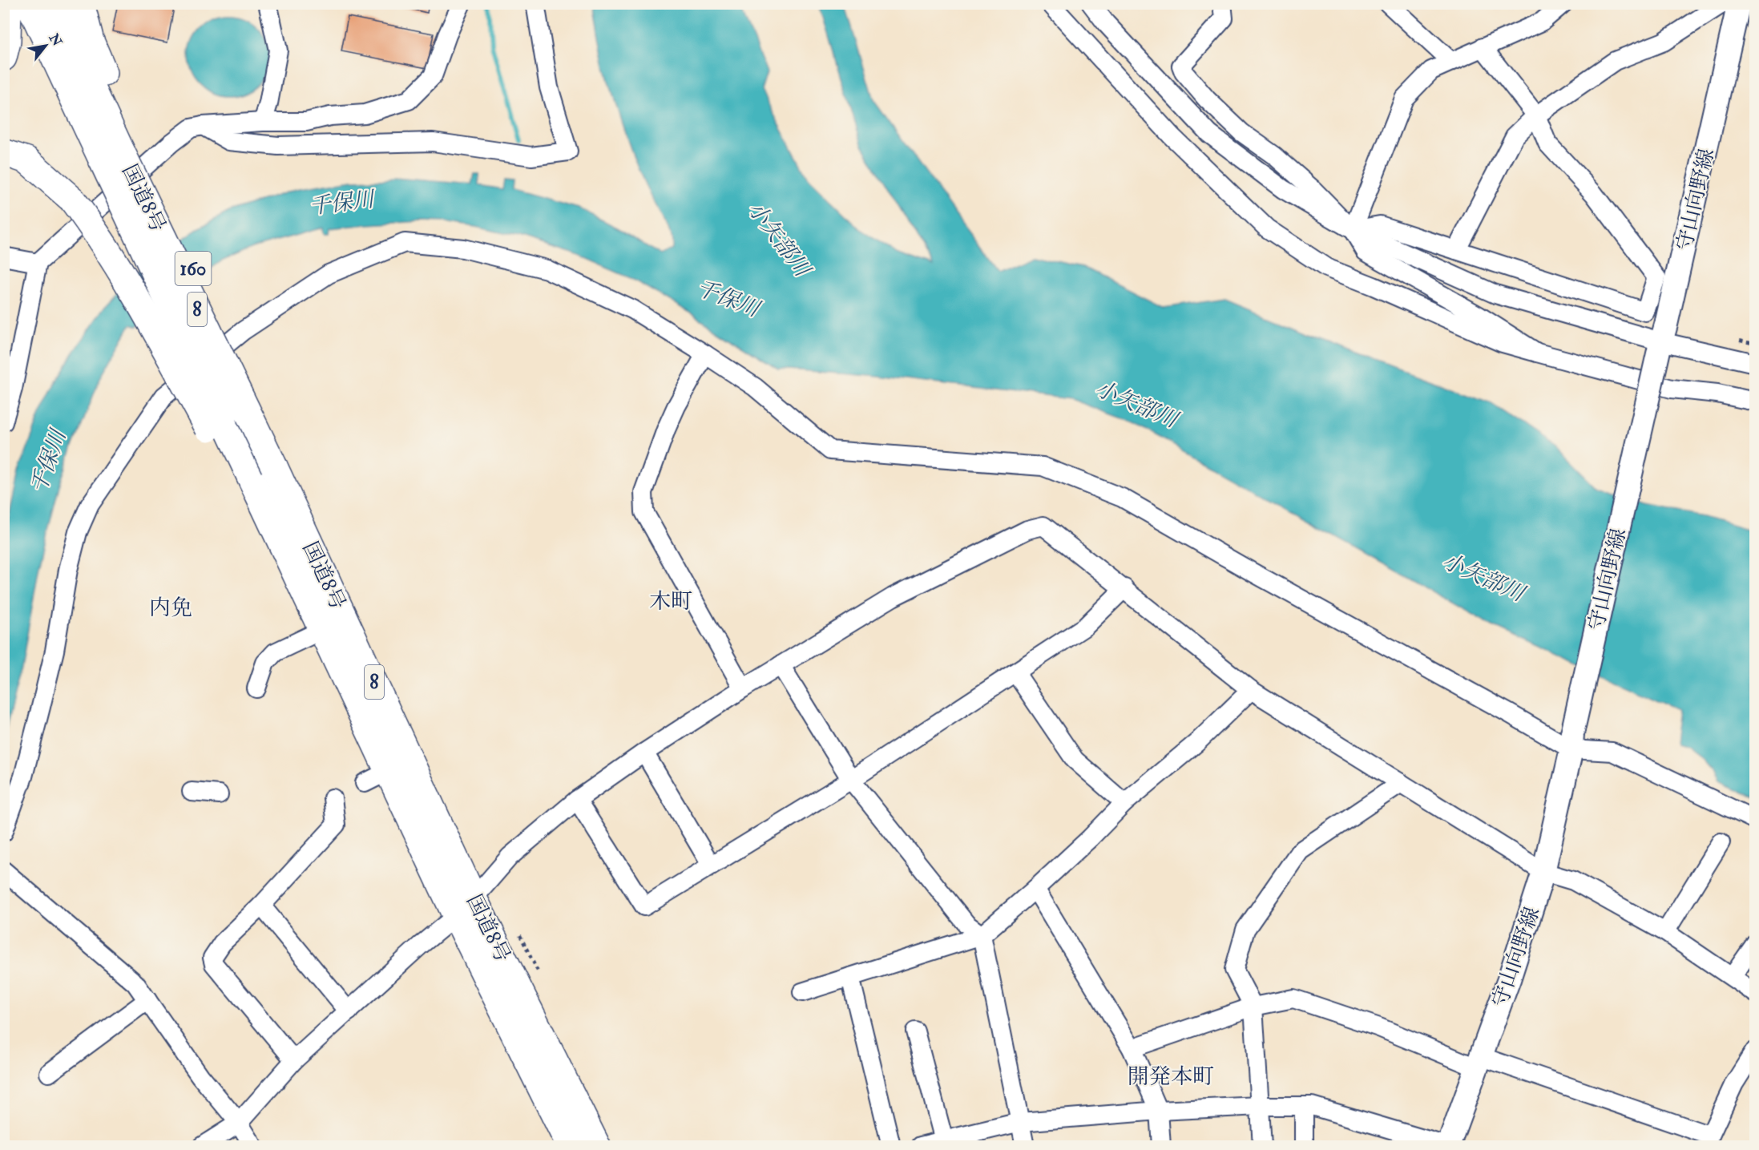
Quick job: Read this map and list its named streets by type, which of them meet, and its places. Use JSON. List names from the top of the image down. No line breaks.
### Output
{"streets":{"highway":["国道8号","8"],"main road":["守山向野線"]},"districts":["木町","内免","開発本町"],"water":["千保川","小矢部川"],"north":"top right"}
